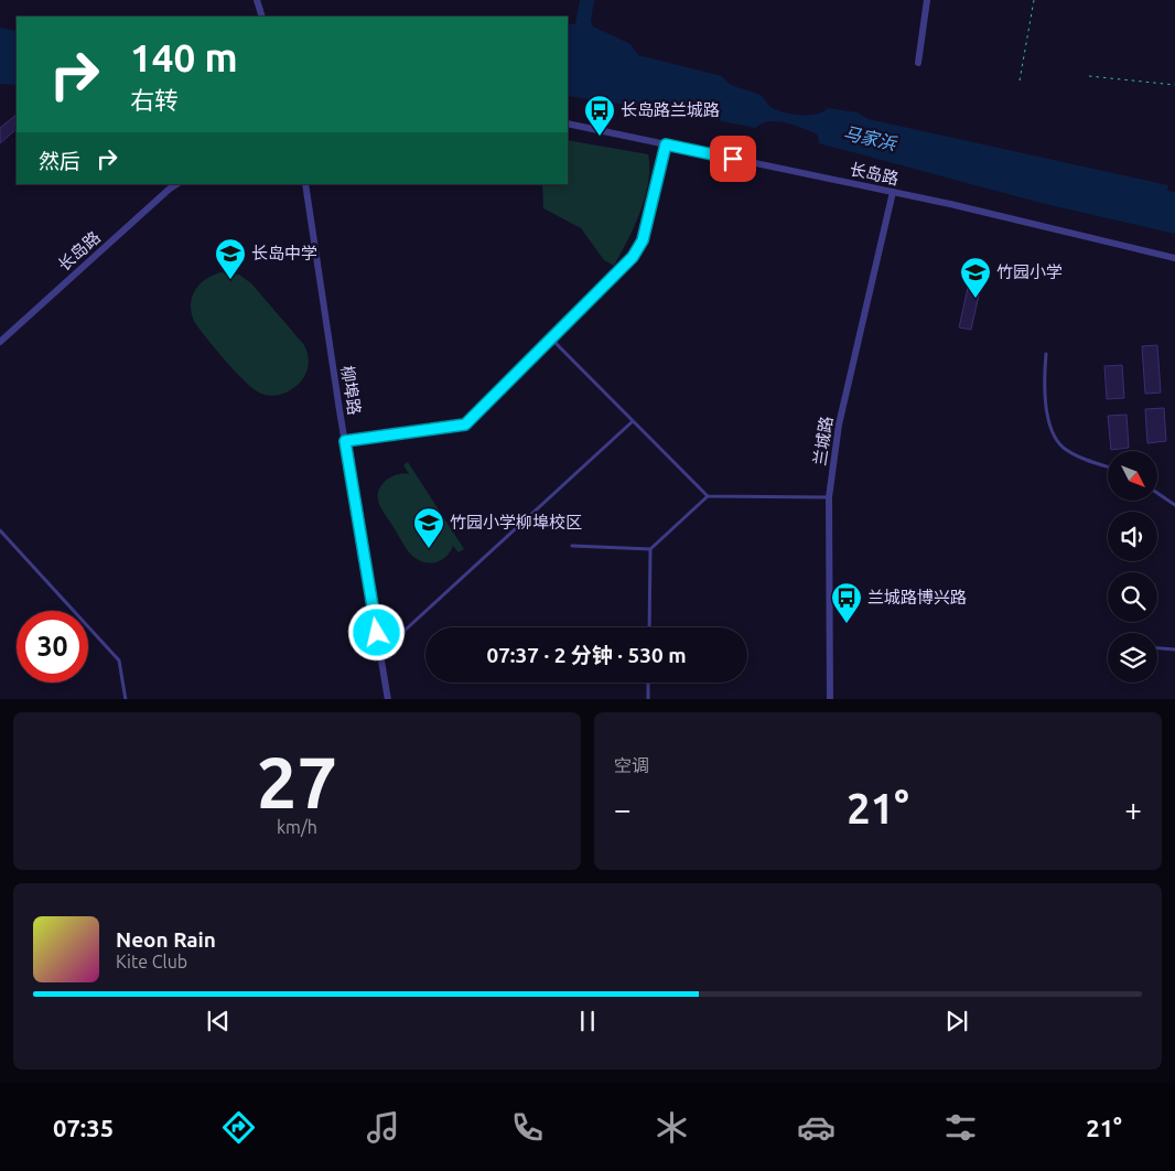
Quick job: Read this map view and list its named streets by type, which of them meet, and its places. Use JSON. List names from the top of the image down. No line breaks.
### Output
{"streets":{"street":["长岛路","柳埠路","兰城路"]},"crossings":[["长岛路","兰城路"]],"water":["马家浜"],"places":{"bus stop":["长岛路兰城路","兰城路博兴路"],"school or university":["长岛中学","竹园小学","竹园小学柳埠校区"]},"north":"bottom right","page":{"turn":["140 m","右转"],"then":"然后","limit":"30","trip":"07:37 · 2 分钟 · 530 m","tile":[["27","km/h"],"空调"],"heat":["−","21°","+"],"song":["Neon Rain","Kite Club"],"tabs":["07:35","21°"]}}
